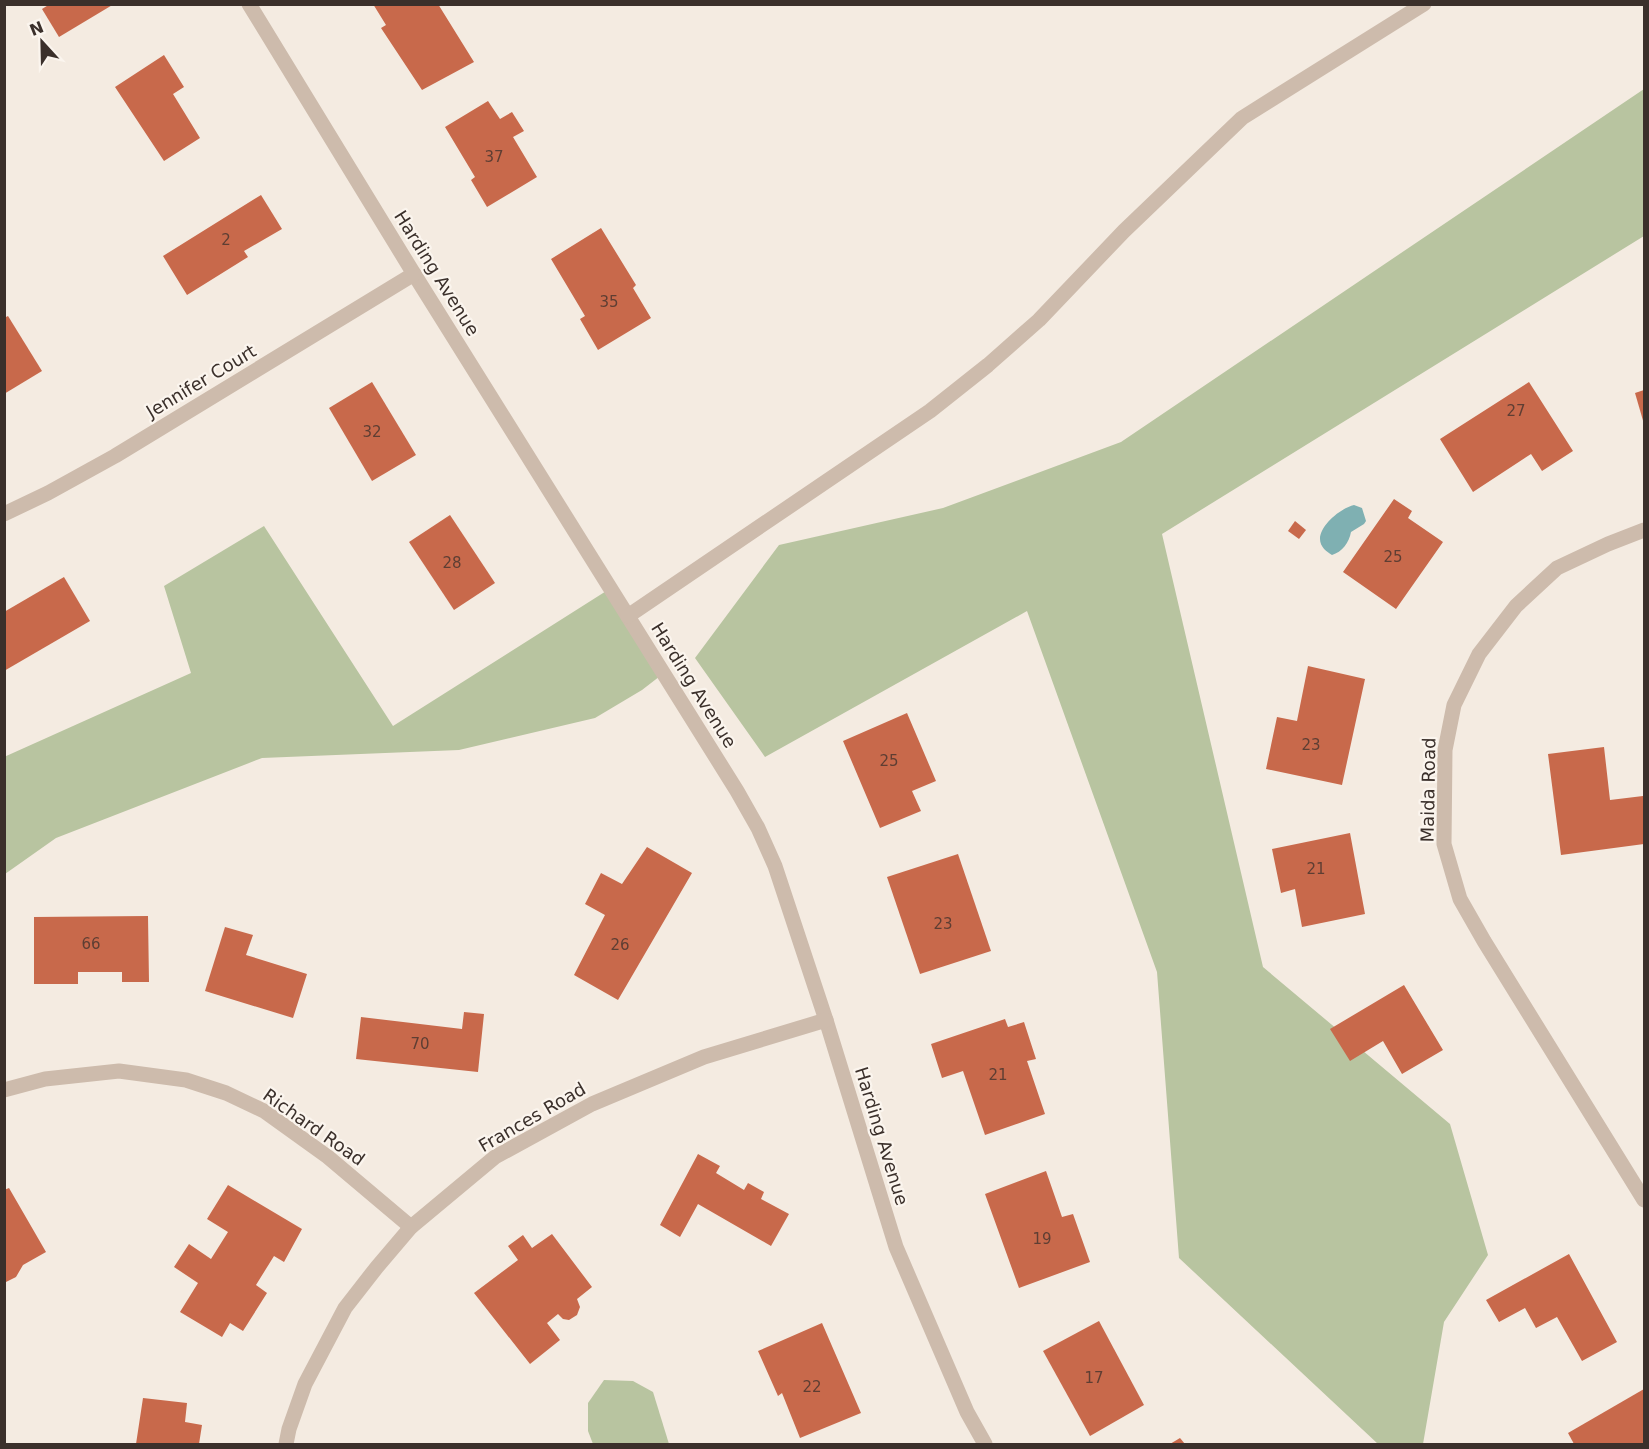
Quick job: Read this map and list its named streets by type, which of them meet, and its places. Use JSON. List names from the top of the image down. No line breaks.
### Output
{"streets":{"street":["Harding Avenue","Jennifer Court","Maida Road","Frances Road","Richard Road"]},"crossings":[["Harding Avenue","Jennifer Court"],["Harding Avenue","Frances Road"],["Frances Road","Richard Road"]],"house_numbers":["37","2","35","27","32","25","28","23","25","21","23","66","26","70","21","19","17","22"],"north":"top"}
